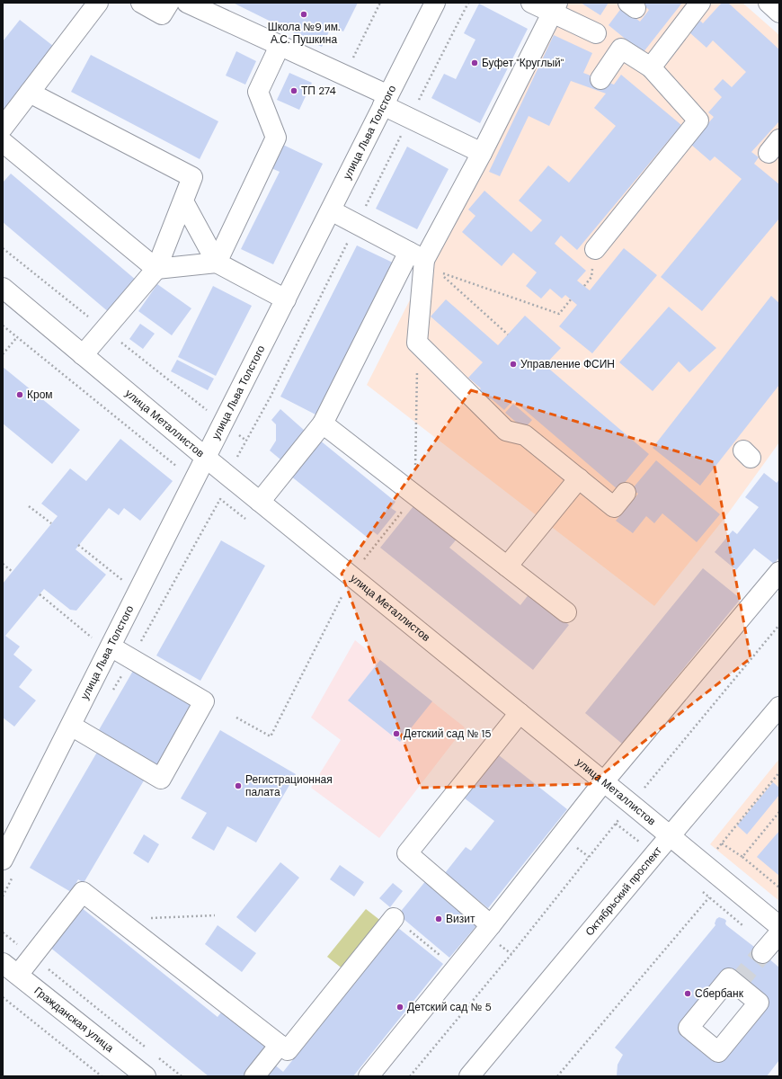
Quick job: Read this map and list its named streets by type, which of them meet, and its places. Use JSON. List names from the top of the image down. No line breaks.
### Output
{"streets":{"street":["улица Льва Толстого","улица Металлистов","Октябрьский проспект","Гражданская улица"]},"crossings":[["улица Льва Толстого","улица Металлистов"],["улица Металлистов","Октябрьский проспект"]],"places":["Школа №9 им. А.С. Пушкина","Буфет \"Круглый\"","ТП 274","Управление ФСИН","Кром","Детский сад № 15","Регистрационная палата","Визит","Сбербанк","Детский сад № 5"]}
